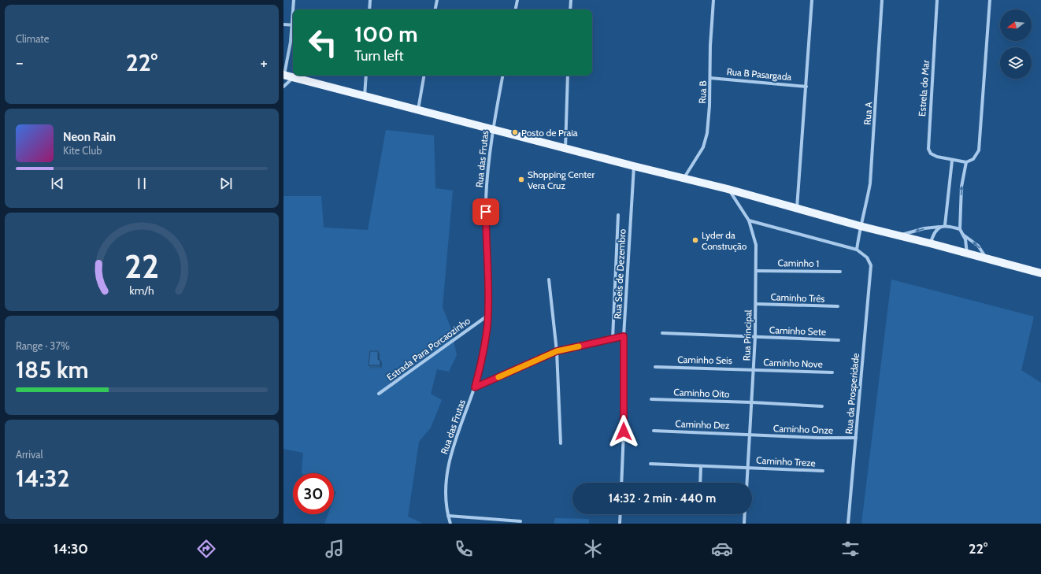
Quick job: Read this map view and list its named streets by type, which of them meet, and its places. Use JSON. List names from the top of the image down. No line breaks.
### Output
{"streets":{"street":["Rua B Pasargada","Estrela do Mar","Rua B","Rua A","Rua das Frutas","Caminho 1","Rua Seis de Dezembro","Caminho Três","Caminho Sete","Rua Principal","Estrada Para Porcaozinho","Caminho Seis","Caminho Nove","Caminho Oito","Rua da Prosperidade","Caminho Dez","Caminho Onze","Caminho Treze"]},"crossings":[["Rua B Pasargada","Rua B"],["Rua A","Rua da Prosperidade"],["Rua das Frutas","Estrada Para Porcaozinho"],["Caminho 1","Rua Principal"],["Caminho Três","Rua Principal"],["Caminho Sete","Rua Principal"],["Rua Principal","Caminho Seis"],["Rua Principal","Caminho Nove"],["Rua Principal","Caminho Oito"],["Rua Principal","Caminho Dez"],["Rua Principal","Caminho Onze"],["Rua Principal","Caminho Treze"],["Caminho Seis","Caminho Nove"],["Rua da Prosperidade","Caminho Onze"],["Caminho Dez","Caminho Onze"]],"places":["Posto de Praia","Shopping Center Vera Cruz","Lyder da Construção"],"north":"left","page":{"tile":["Climate",["Range · 37%","185 km"],["Arrival","14:32"]],"turn":["100 m","Turn left"],"heat":["−","22°","+"],"song":["Neon Rain","Kite Club"],"limit":"30","trip":"14:32 · 2 min · 440 m","tabs":["14:30","22°"],"gauge":["22","km/h"]}}
